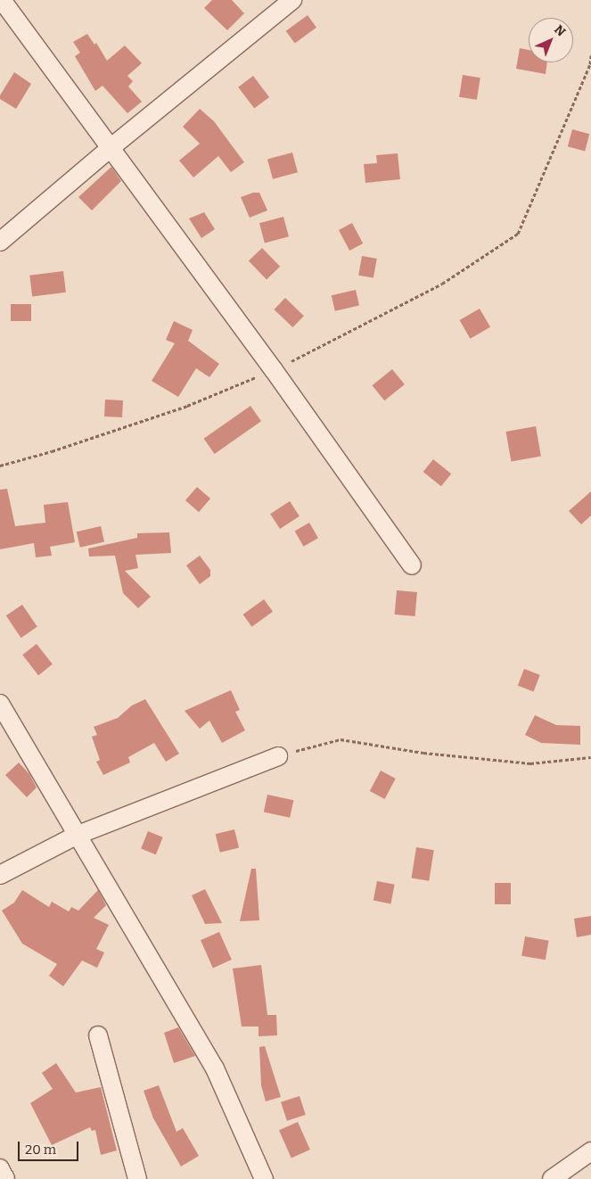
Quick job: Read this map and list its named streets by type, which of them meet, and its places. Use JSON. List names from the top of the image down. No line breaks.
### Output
{"scale_bar":"20 m","north":"top right"}
